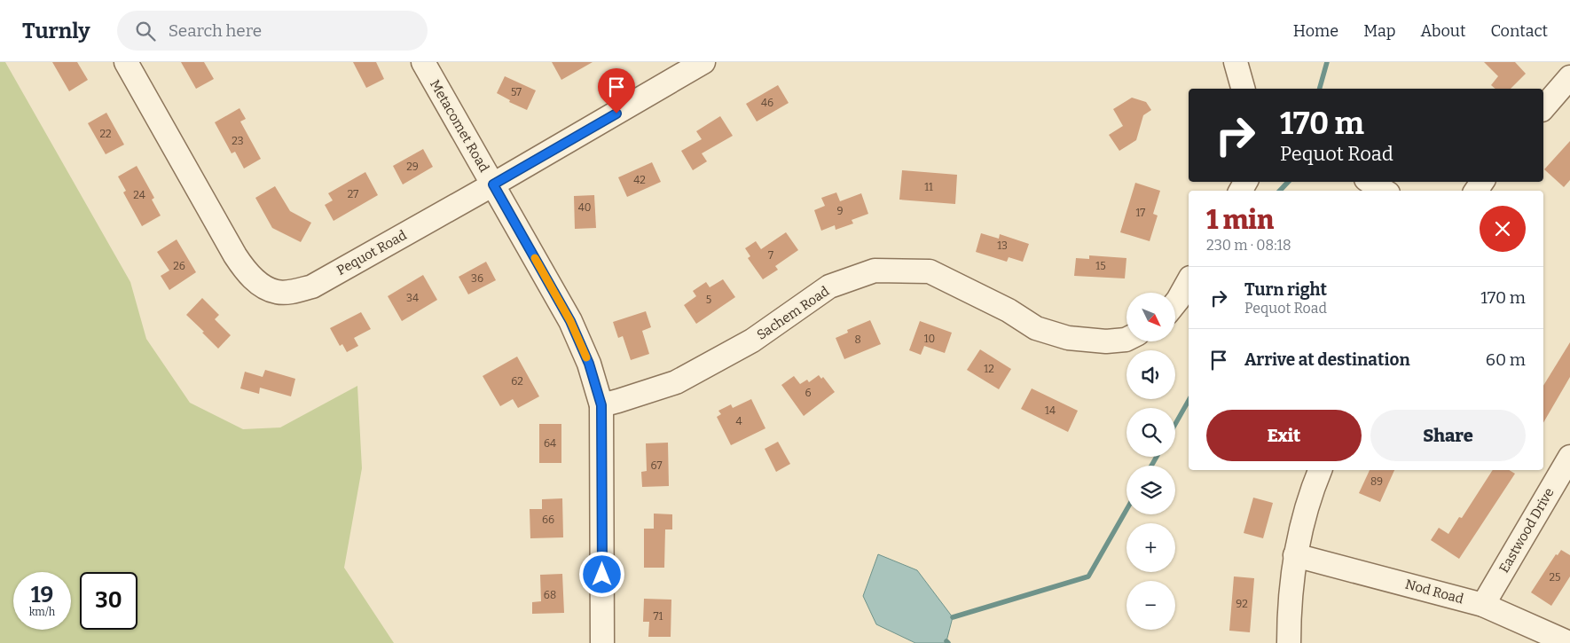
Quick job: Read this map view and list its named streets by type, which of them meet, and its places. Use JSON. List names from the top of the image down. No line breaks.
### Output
{"streets":{"street":["Metacomet Road","Pequot Road","Sachem Road","Eastwood Drive","Nod Road"]},"crossings":[["Metacomet Road","Pequot Road"],["Metacomet Road","Sachem Road"],["Eastwood Drive","Nod Road"]],"house_numbers":["57","46","22","23","29","42","11","27","24","40","9","17","13","7","26","15","36","34","5","10","8","12","62","6","14","4","64","67","89","66","25","68","92","71"],"north":"bottom right","page":{"header":"Turnly","search":"Search here","nav":["Home","Map","About","Contact"],"turn":["170 m","Pequot Road"],"heading":["1 min","230 m · 08:18"],"list":[{"name":"Turn right","note":"Pequot Road","value":"170 m"},{"name":"Arrive at destination","value":"60 m"}],"map_buttons":["+","−"],"buttons":["Exit","Share"],"speed":"19 km/h","limit":"30"}}
